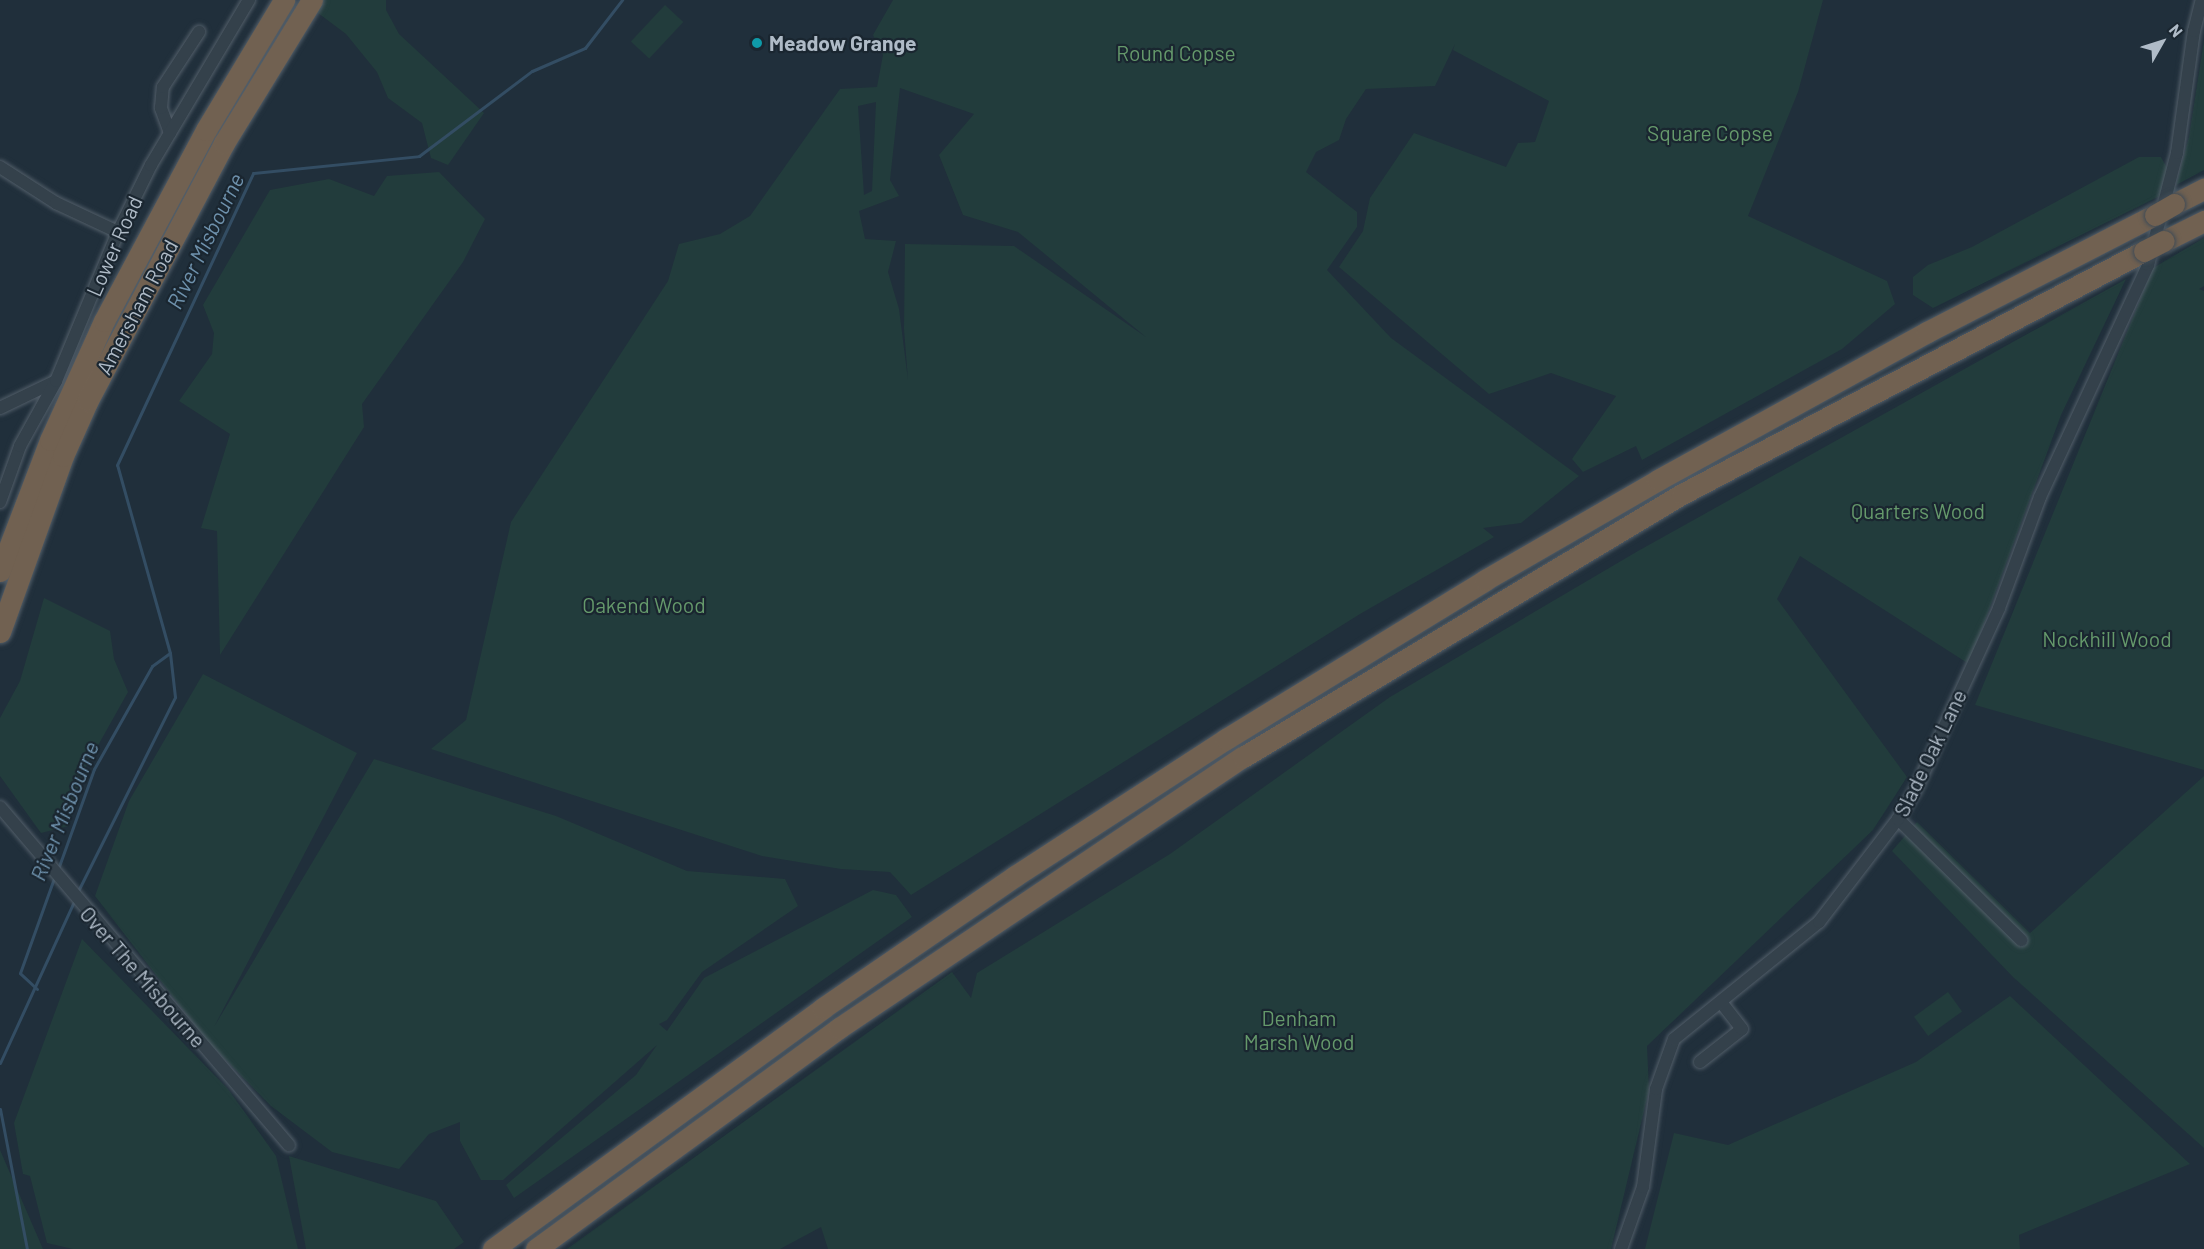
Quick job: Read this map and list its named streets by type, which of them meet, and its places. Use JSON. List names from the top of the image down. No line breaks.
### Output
{"streets":{"highway":["Amersham Road"],"street":["Lower Road","Slade Oak Lane","Over The Misbourne"]},"water":["River Misbourne"],"parks":["Round Copse","Square Copse","Quarters Wood","Oakend Wood","Nockhill Wood","Denham Marsh Wood"],"places":["Meadow Grange"],"north":"top right"}
